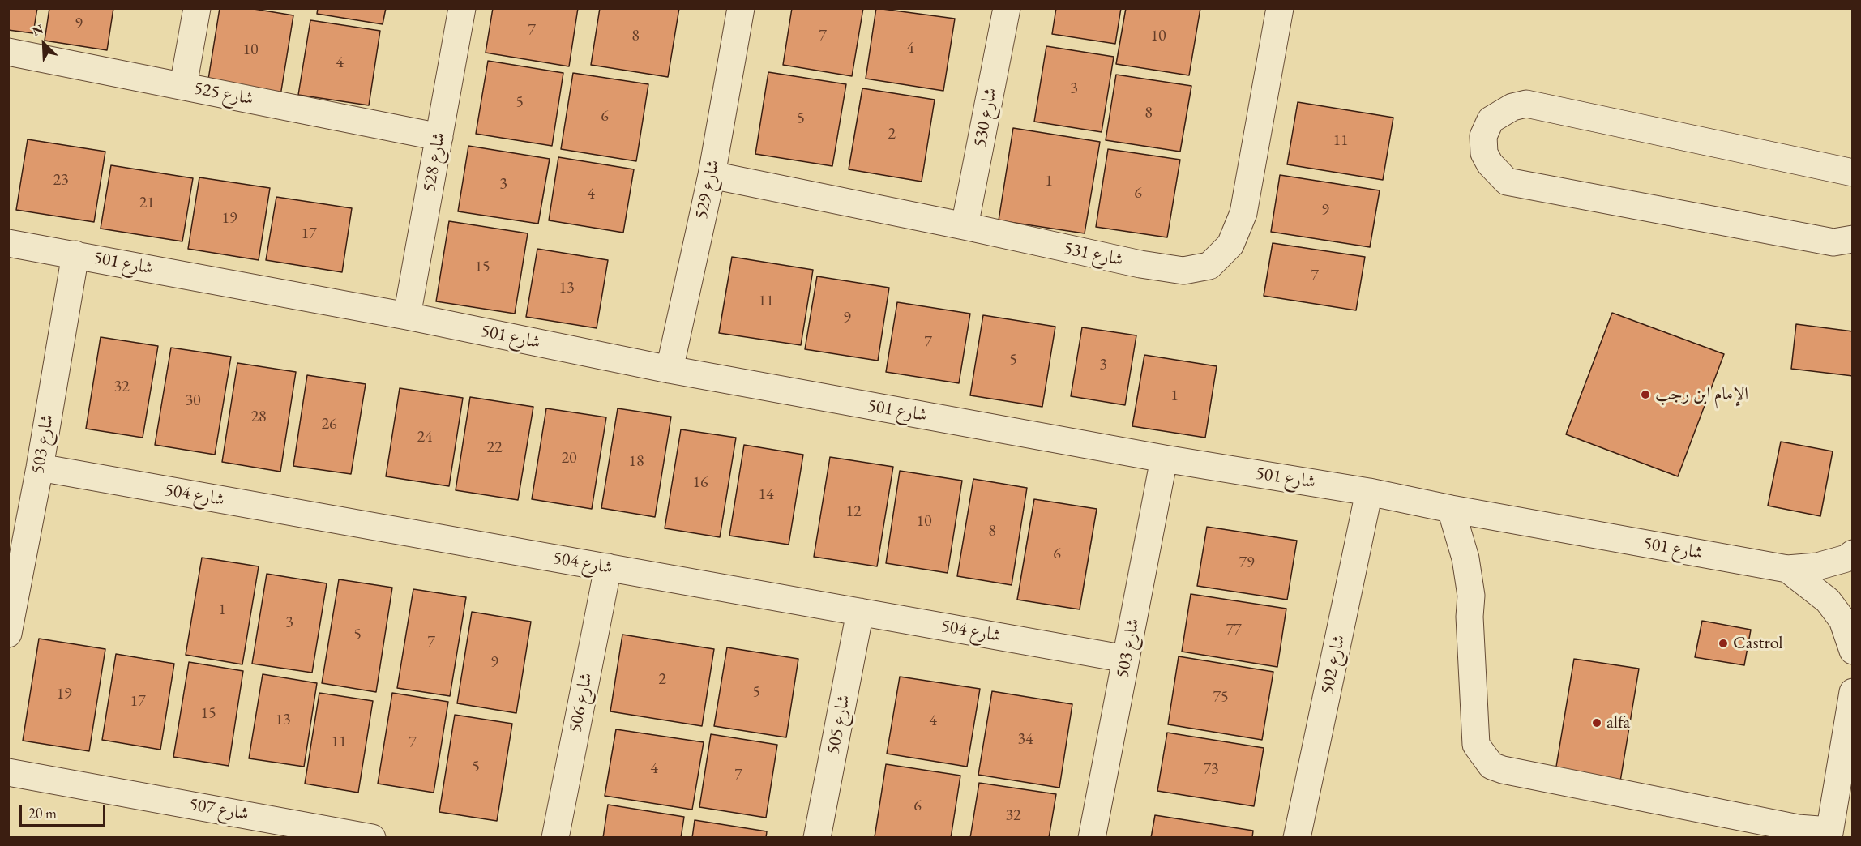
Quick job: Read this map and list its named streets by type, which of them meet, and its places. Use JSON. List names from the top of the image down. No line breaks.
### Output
{"streets":{"street":["شارع 525","شارع 530","شارع 528","شارع 529","شارع 531","شارع 501","شارع 503","شارع 504","شارع 502","شارع 506","شارع 505","شارع 507"]},"crossings":[["شارع 525","شارع 528"],["شارع 530","شارع 531"],["شارع 528","شارع 501"],["شارع 529","شارع 531"],["شارع 529","شارع 501"],["شارع 501","شارع 503"],["شارع 501","شارع 502"],["شارع 503","شارع 504"],["شارع 504","شارع 506"],["شارع 504","شارع 505"]],"places":["الإمام ابن رجب","Castrol","alfa"],"house_numbers":["9","7","8","7","10","4","10","4","3","5","8","6","5","2","11","23","1","3","6","4","21","9","19","17","15","7","13","11","9","7","5","3","32","1","30","28","26","24","22","20","18","16","14","12","10","8","6","79","1","3","77","5","7","9","2","5","19","75","17","15","13","4","34","11","7","5","4","73","7","6","32"],"scale_bar":"20 m","north":"top left"}
